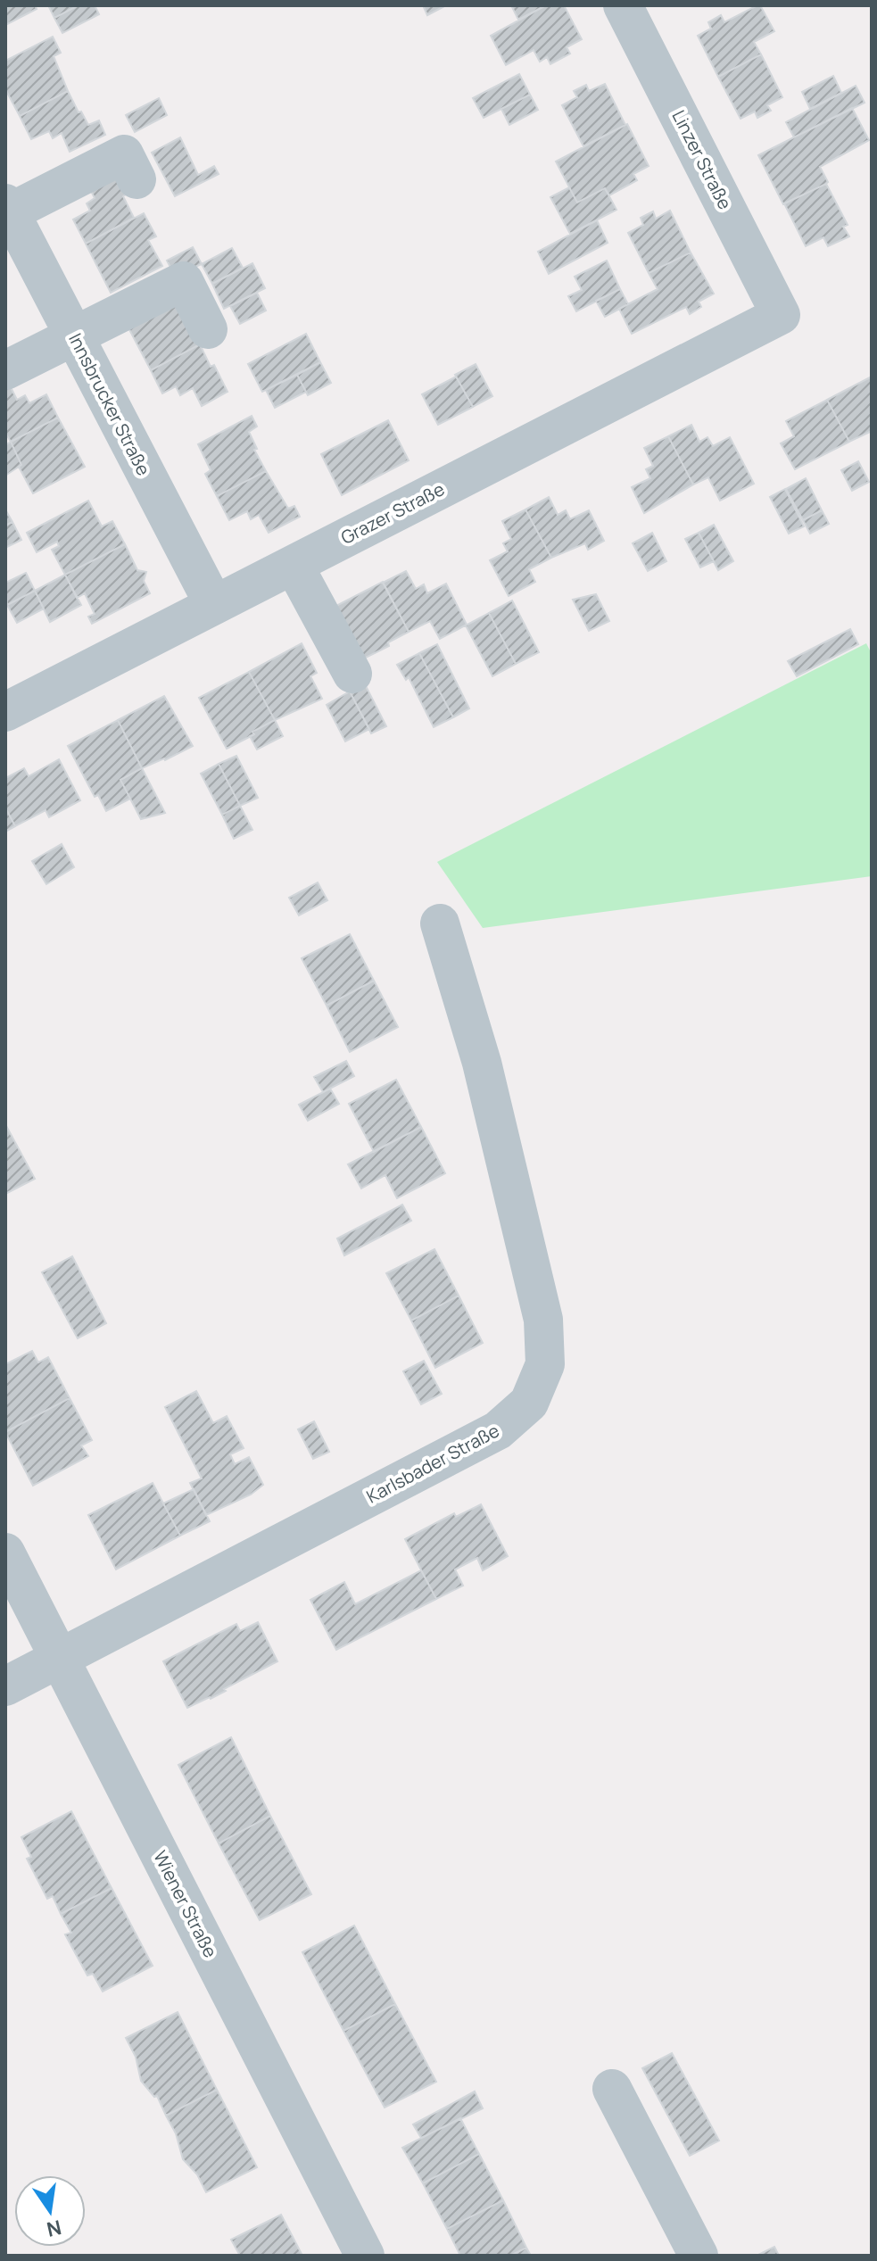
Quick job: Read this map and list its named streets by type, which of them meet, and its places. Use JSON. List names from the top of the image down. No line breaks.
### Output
{"streets":{"street":["Linzer Straße","Innsbrucker Straße","Grazer Straße","Karlsbader Straße","Wiener Straße"]},"crossings":[["Linzer Straße","Grazer Straße"],["Innsbrucker Straße","Grazer Straße"],["Karlsbader Straße","Wiener Straße"]],"north":"bottom"}
